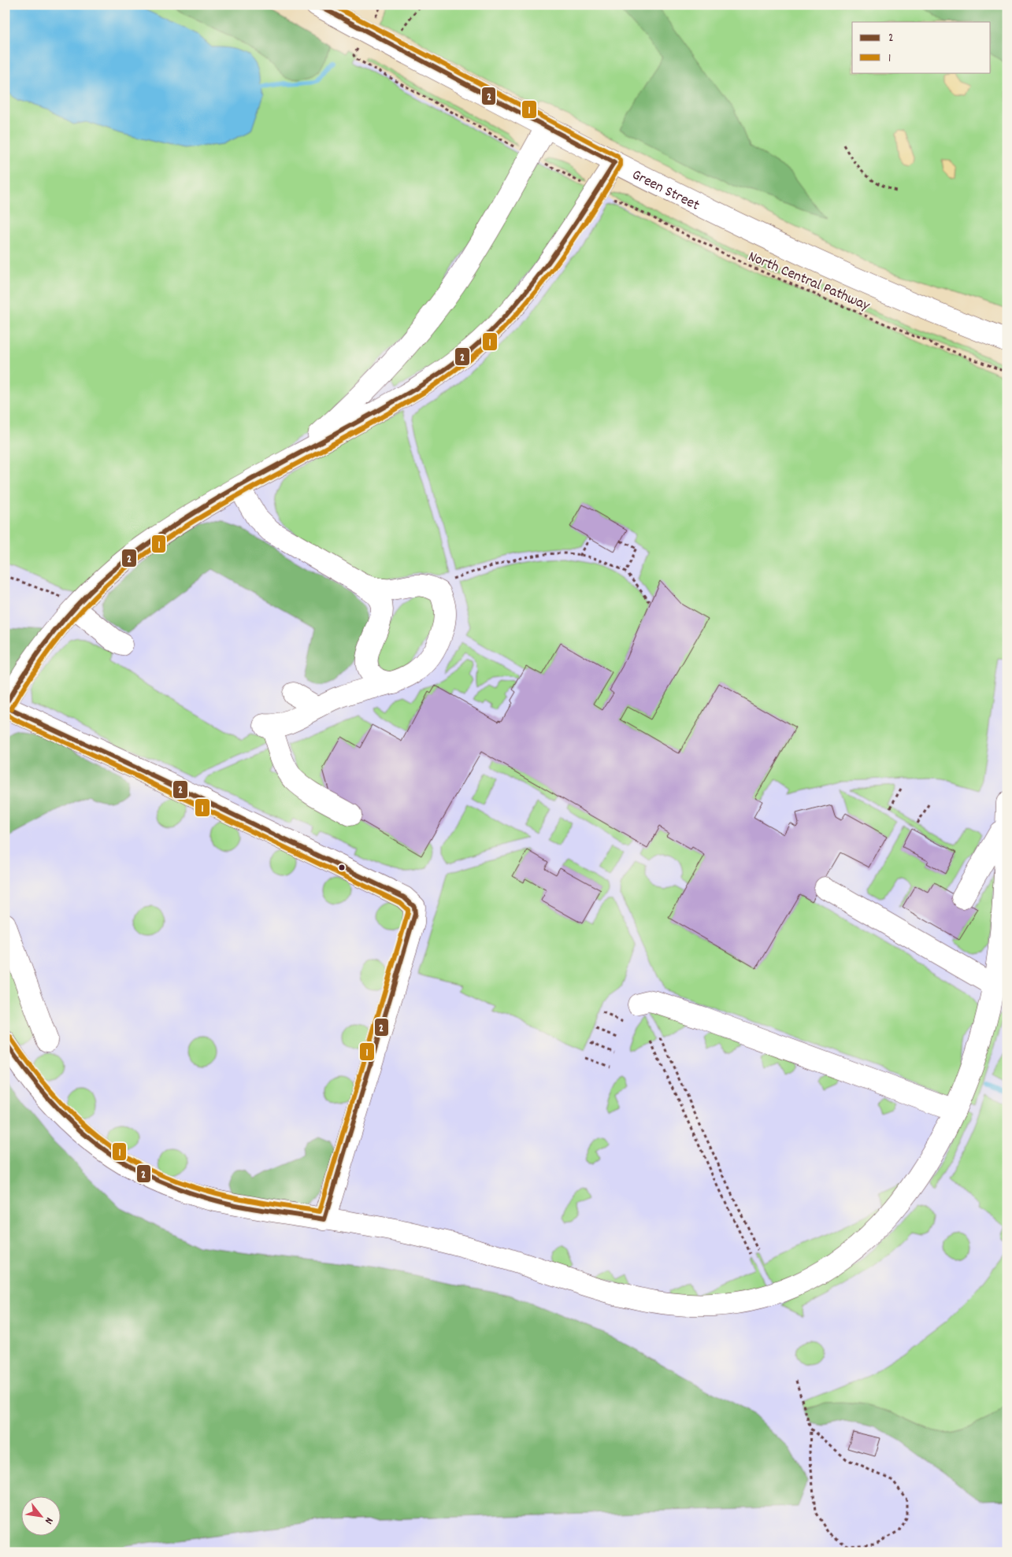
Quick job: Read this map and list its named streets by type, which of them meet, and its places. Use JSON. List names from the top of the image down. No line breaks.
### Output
{"streets":{"street":["Green Street"],"path":["North Central Pathway"]},"lines":["transit line 2","transit line 1"],"legend":["2","1"],"north":"bottom right"}
